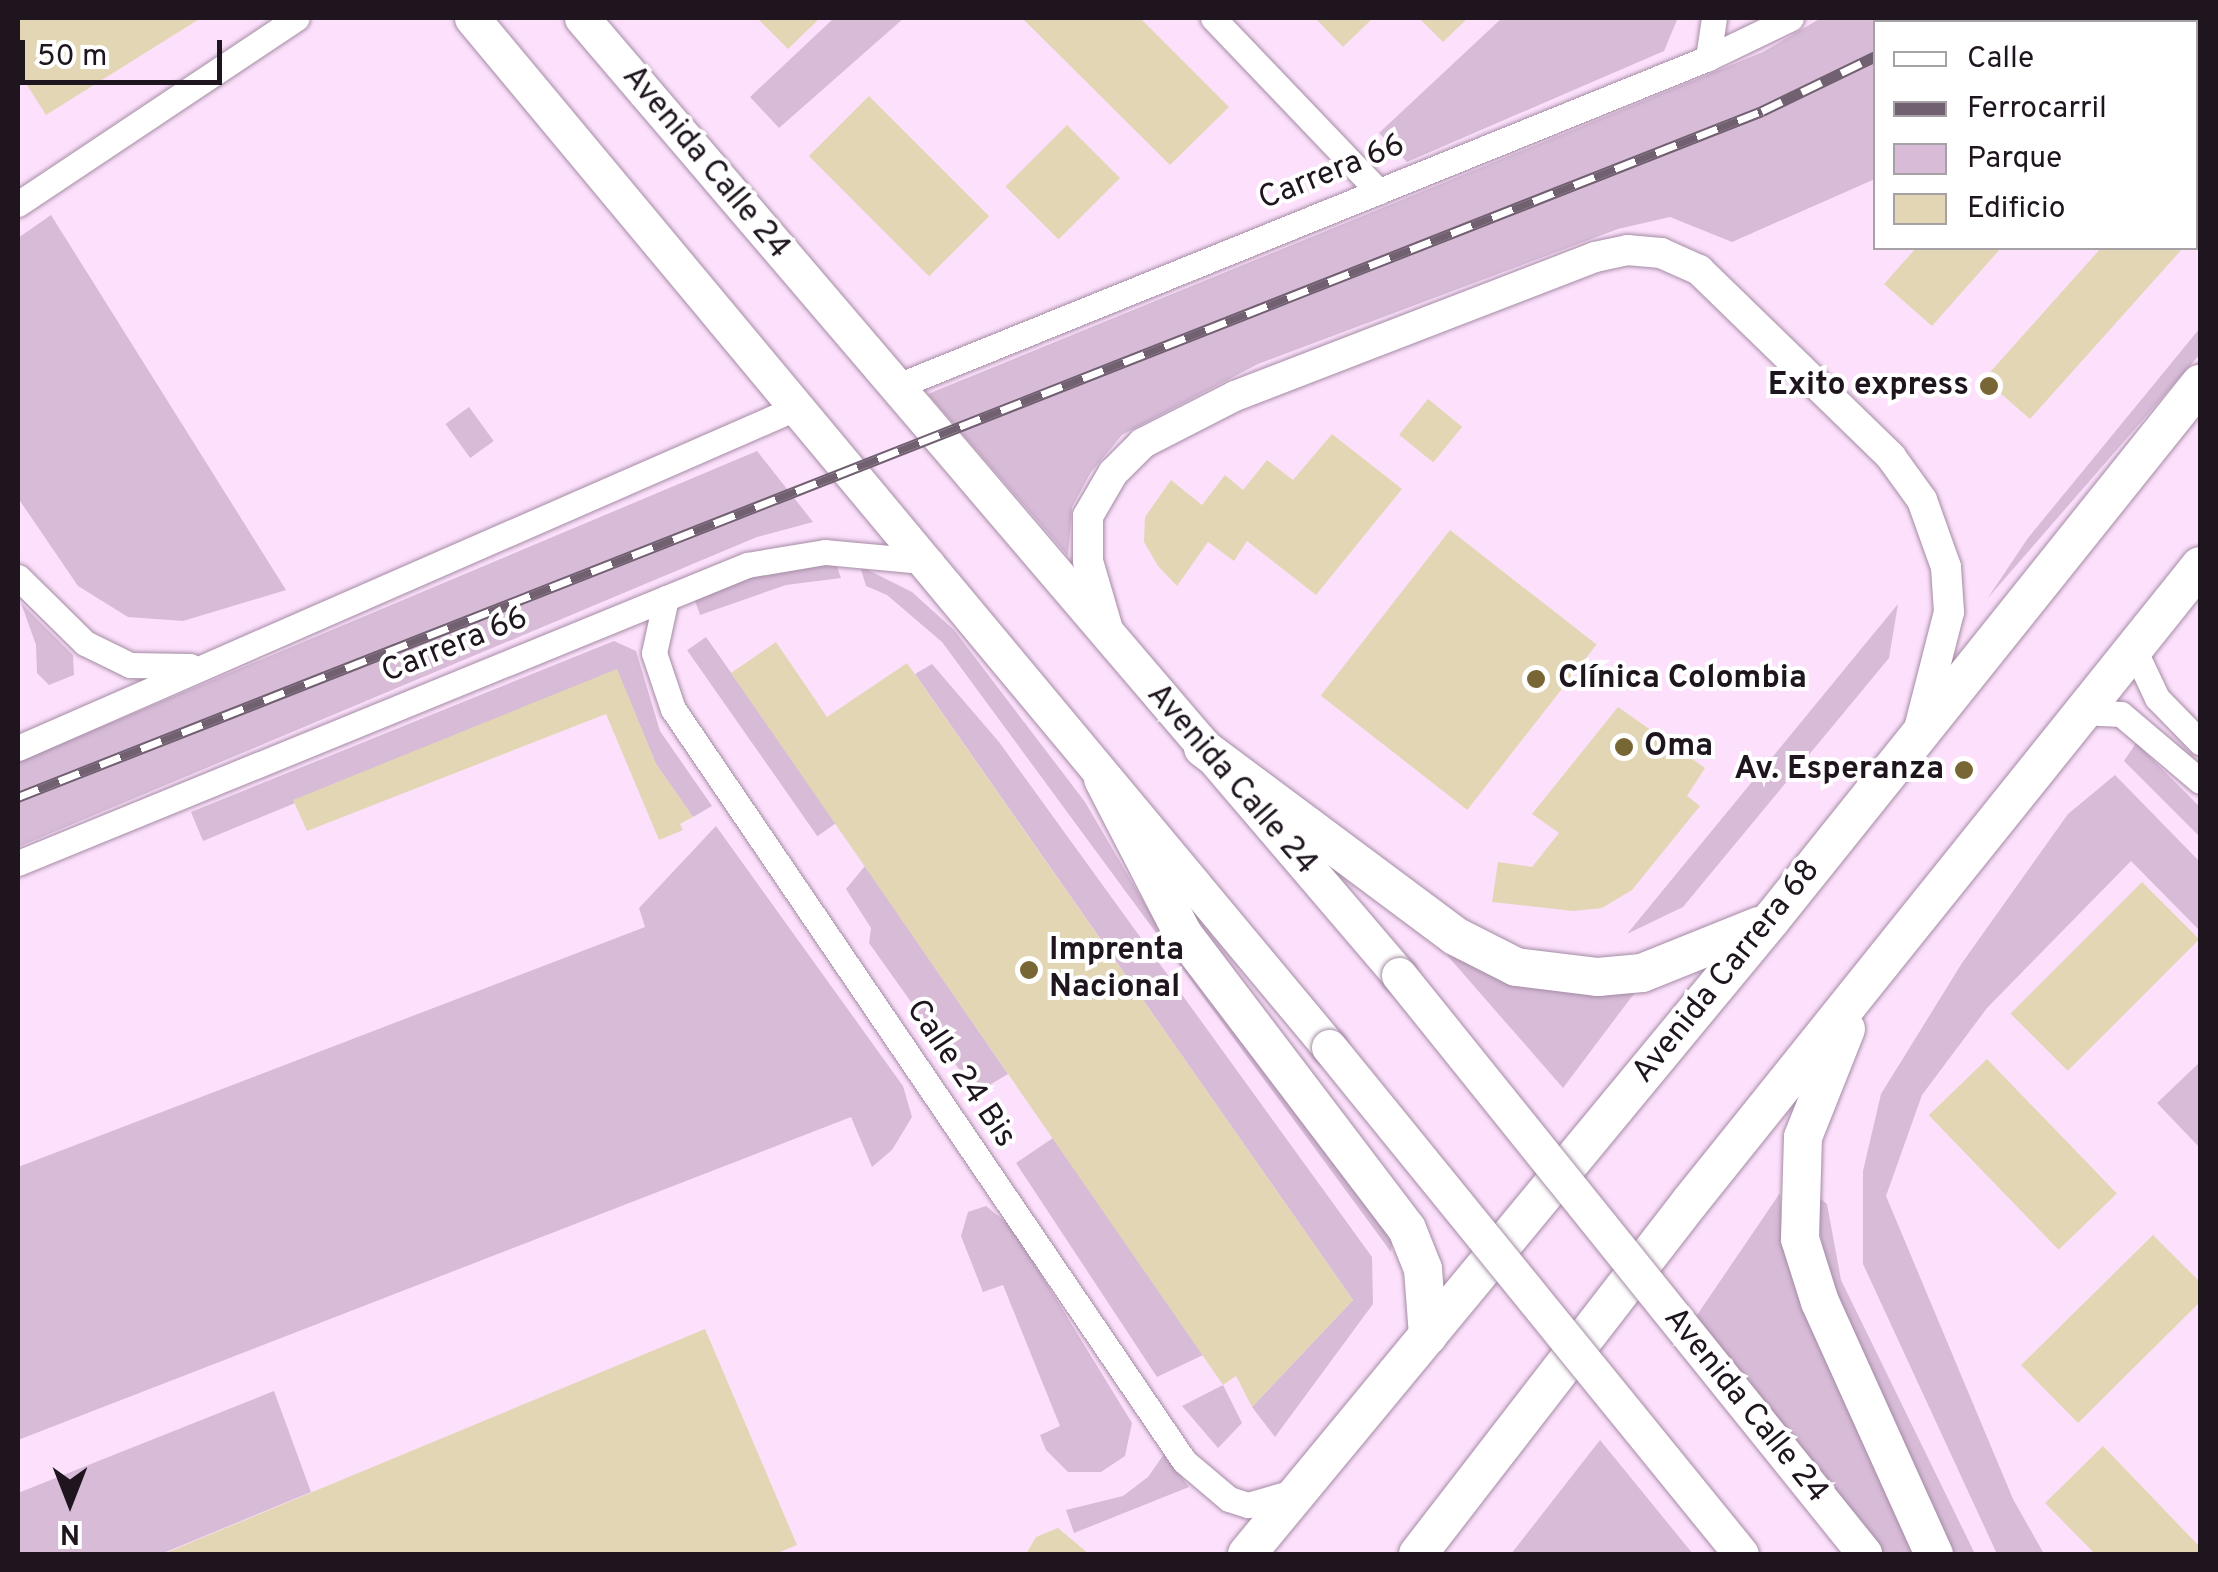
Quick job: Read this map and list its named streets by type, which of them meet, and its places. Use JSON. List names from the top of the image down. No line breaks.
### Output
{"streets":{"main road":["Avenida Calle 24","Avenida Carrera 68"],"street":["Carrera 66","Calle 24 Bis"]},"crossings":[["Avenida Calle 24","Carrera 66"],["Carrera 66","Calle 24 Bis"],["Avenida Carrera 68","Calle 24 Bis"]],"places":["Exito express","Clínica Colombia","Oma","Av. Esperanza","Imprenta Nacional"],"legend":["Calle","Ferrocarril","Parque","Edificio"],"scale_bar":"50 m","north":"bottom"}
